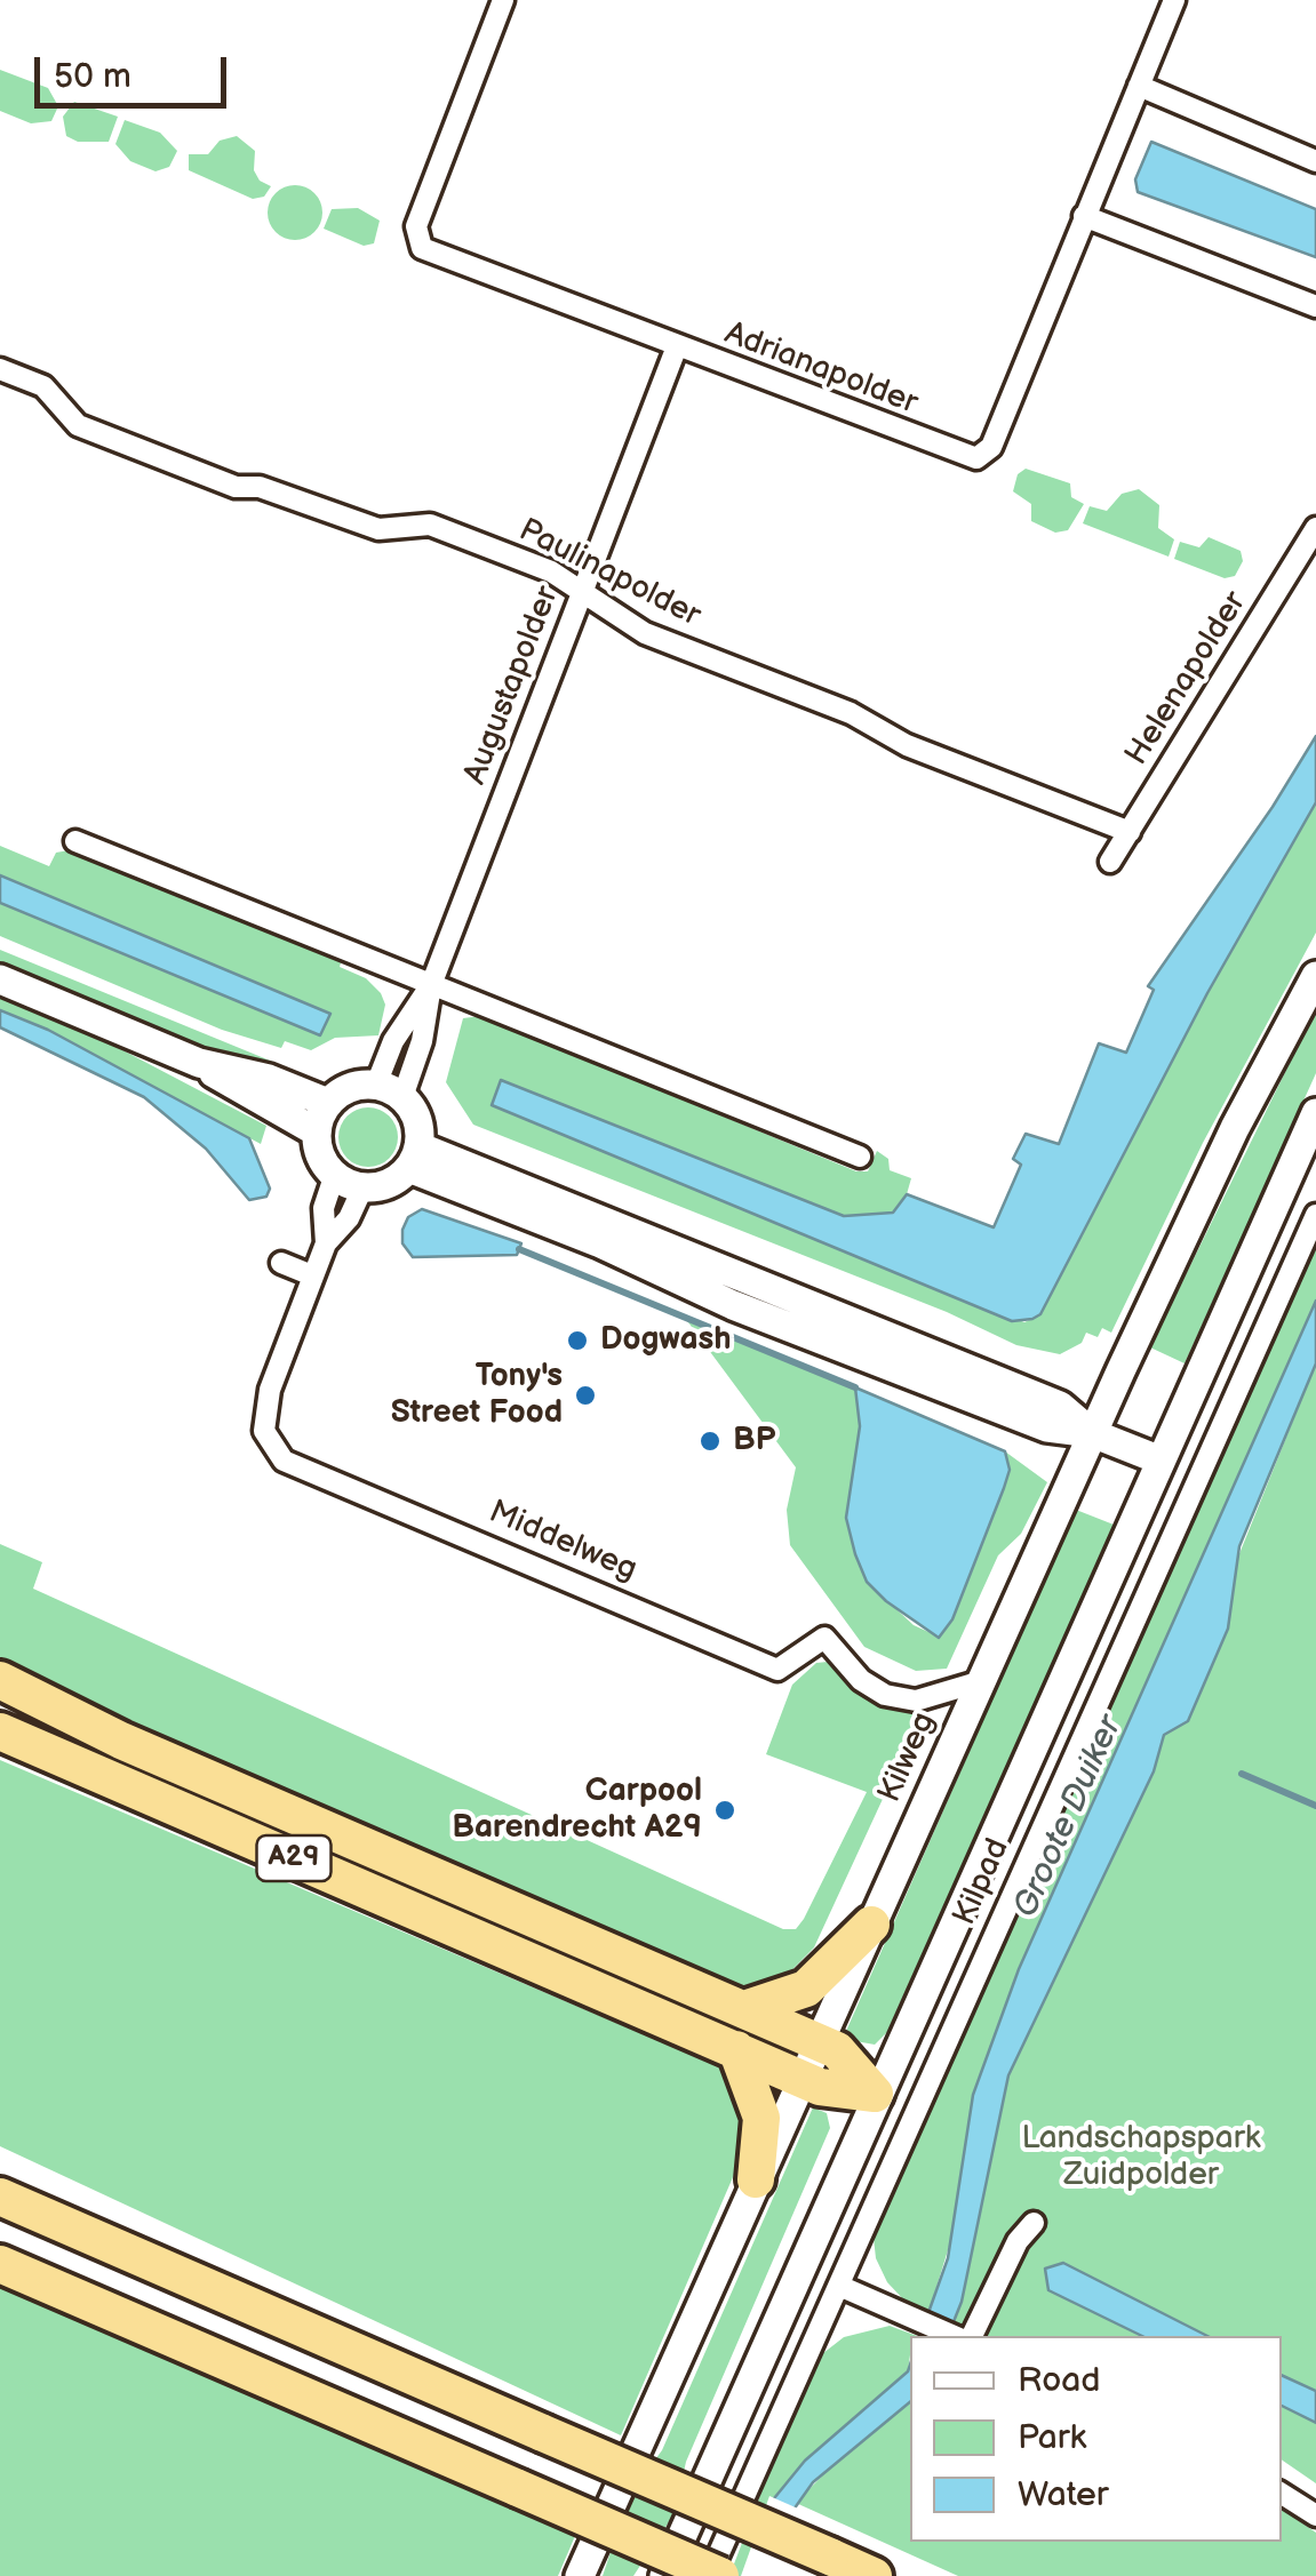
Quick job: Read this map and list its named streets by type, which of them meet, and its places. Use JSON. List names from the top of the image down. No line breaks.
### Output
{"streets":{"highway":["A29"],"main road":["Kilweg"],"street":["Adrianapolder","Paulinapolder","Helenapolder","Augustapolder","Middelweg","Kilpad"]},"crossings":[["Adrianapolder","Augustapolder"],["Paulinapolder","Helenapolder"],["Paulinapolder","Augustapolder"],["Augustapolder","Middelweg"],["Middelweg","Kilweg"],["Kilweg","A29"]],"water":["Groote Duiker"],"parks":["Landschapspark Zuidpolder"],"places":["Dogwash","Tony's Street Food","BP","Carpool Barendrecht A29"],"legend":["Road","Park","Water"],"scale_bar":"50 m"}
